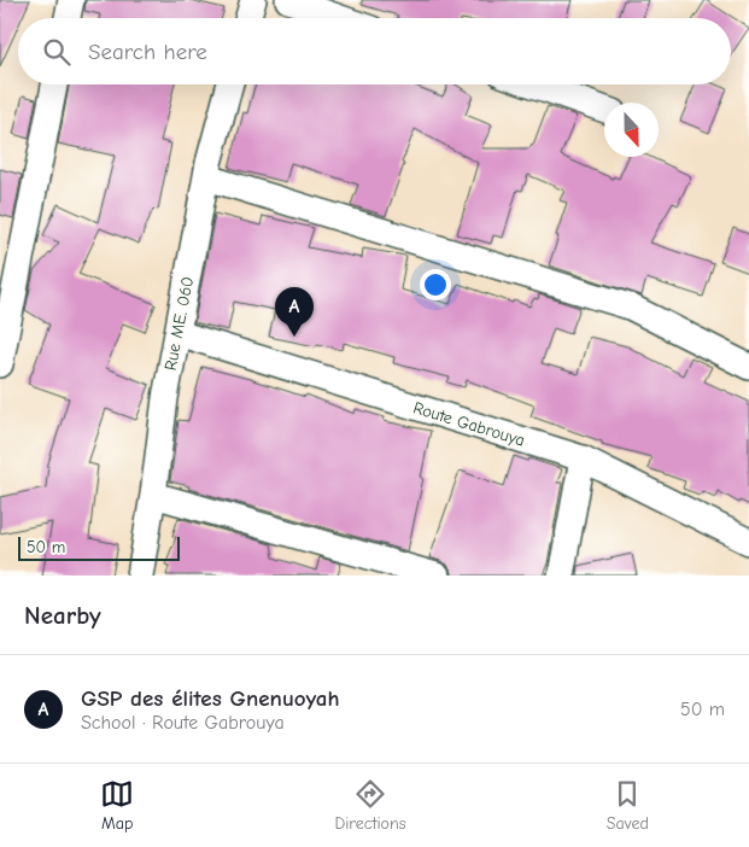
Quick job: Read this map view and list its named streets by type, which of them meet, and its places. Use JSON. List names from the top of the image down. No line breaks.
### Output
{"streets":{"street":["Rue ME. 060","Route Gabrouya"]},"crossings":[["Rue ME. 060","Route Gabrouya"]],"scale_bar":"50 m","north":"bottom","page":{"search":"Search here","pins":"A","scale":"50 m","heading":"Nearby","list":[{"mark":"A","name":"GSP des élites Gnenuoyah","note":"School · Route Gabrouya","value":"50 m"}],"nav":["Map","Directions","Saved"]}}
